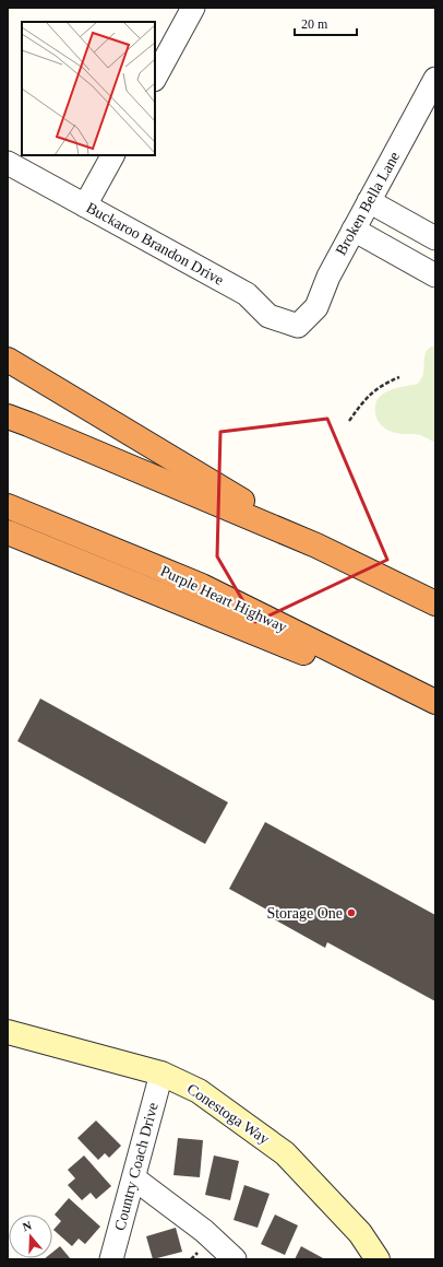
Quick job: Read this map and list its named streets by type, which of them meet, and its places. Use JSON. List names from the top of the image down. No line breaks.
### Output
{"streets":{"highway":["Purple Heart Highway"],"street":["Broken Bella Lane","Buckaroo Brandon Drive","Conestoga Way","Country Coach Drive"]},"crossings":[["Broken Bella Lane","Buckaroo Brandon Drive"],["Conestoga Way","Country Coach Drive"]],"places":["Storage One"],"scale_bar":"20 m","north":"top"}
